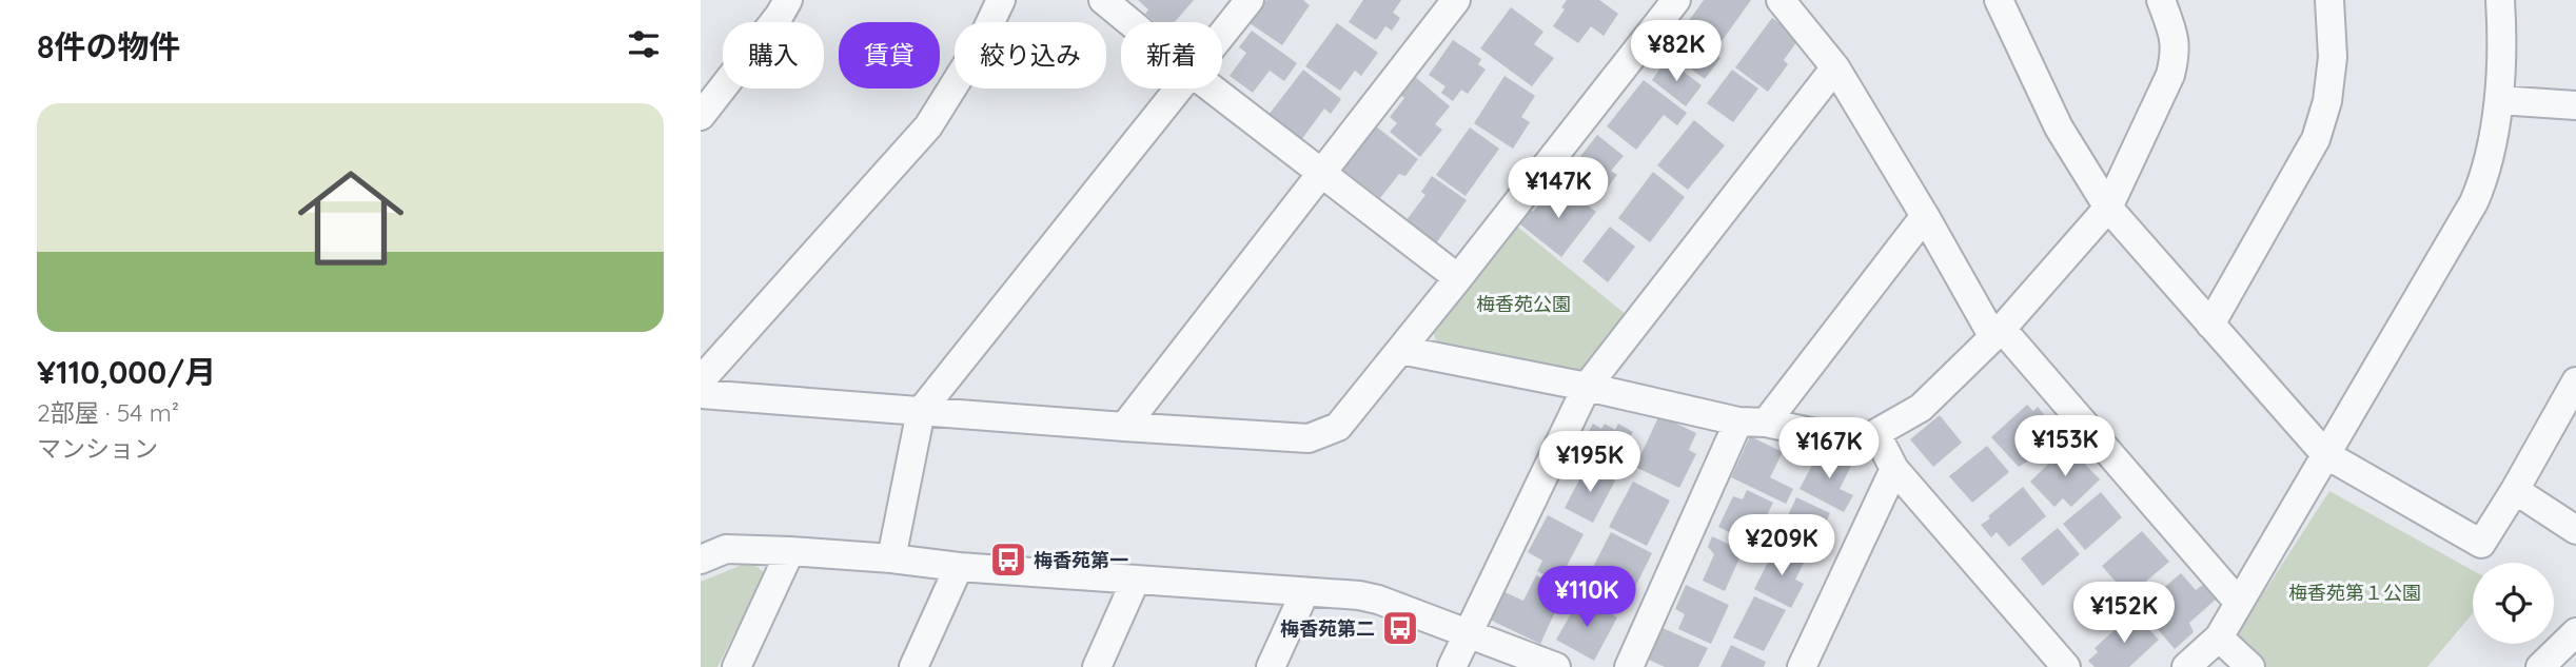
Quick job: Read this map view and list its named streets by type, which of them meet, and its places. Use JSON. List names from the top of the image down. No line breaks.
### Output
{"parks":["梅香苑公園","梅香苑第１公園"],"places":{"bus stop":["梅香苑第一","梅香苑第二"]},"page":{"heading":"8件の物件","price":["¥82K","¥147K","¥153K","¥167K","¥195K","¥209K","¥110K","¥152K"],"chip":["購入","賃貸","絞り込み","新着"],"list":[{"name":"¥110,000/月","note":"2部屋 · 54 m² · マンション"}]}}
